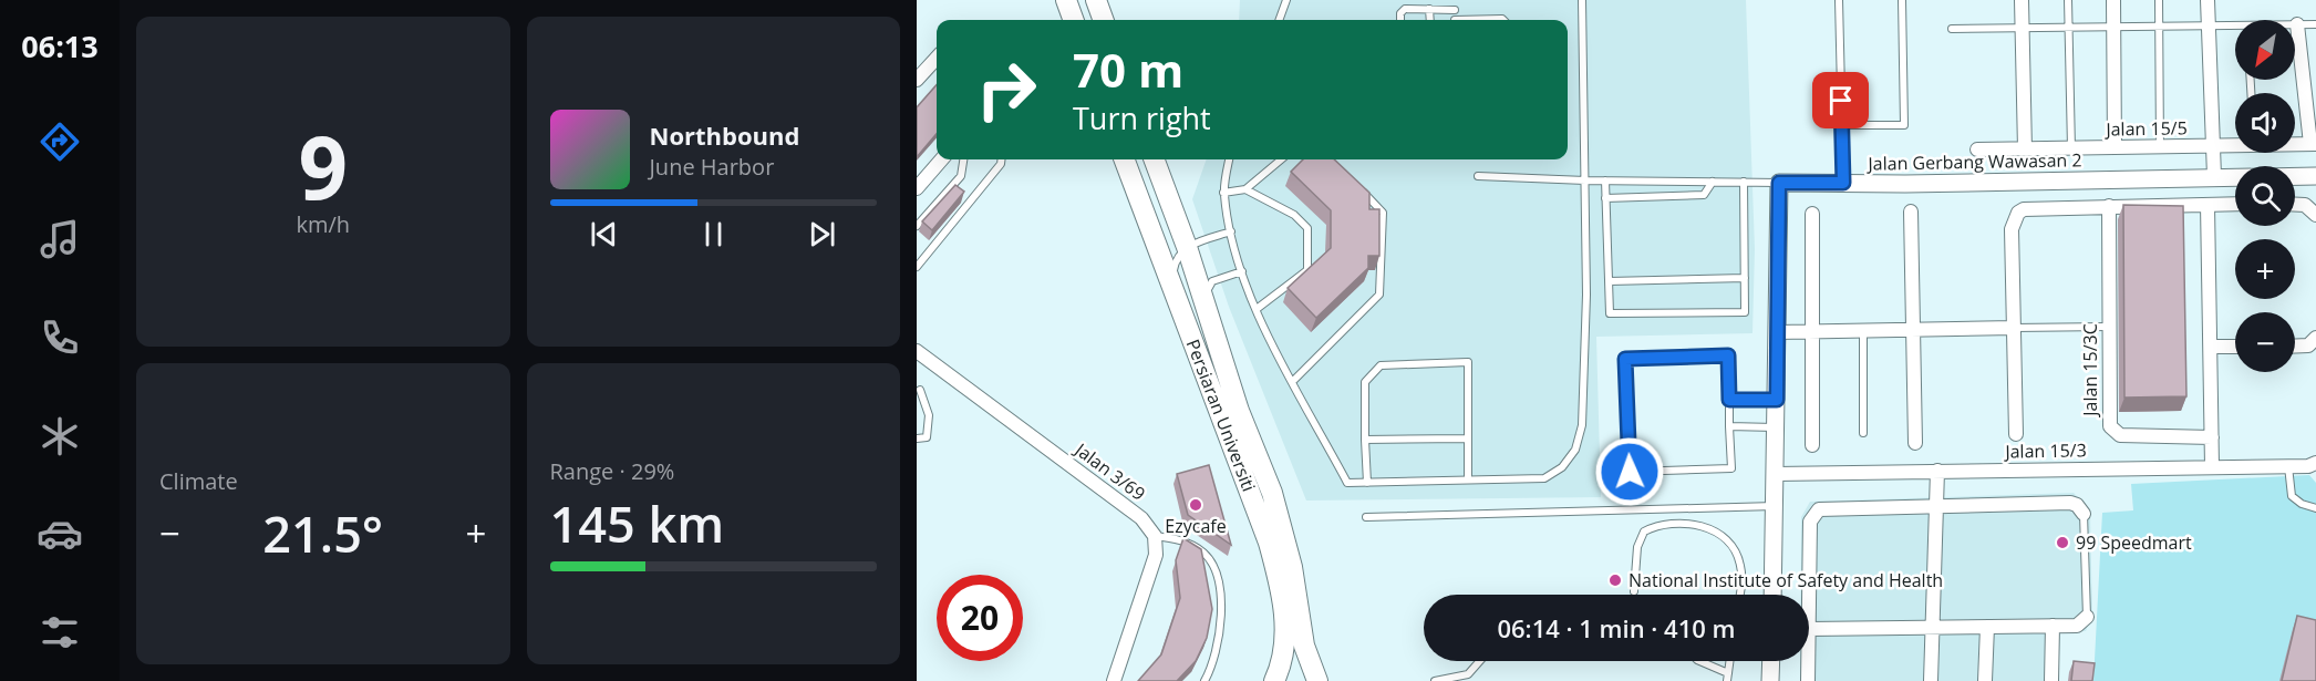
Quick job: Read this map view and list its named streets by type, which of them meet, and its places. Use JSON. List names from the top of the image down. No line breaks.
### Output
{"streets":{"main road":["Persiaran Universiti"],"street":["Jalan 15/5","Jalan Gerbang Wawasan 2","Jalan 15/3C","Jalan 15/3","Jalan 3/69"]},"places":["Ezycafe","99 Speedmart","National Institute of Safety and Health"],"north":"bottom left","page":{"tabs":"06:13","tile":[["9","km/h"],"Climate",["Range · 29%","145 km"]],"map_buttons":["+","−"],"turn":["70 m","Turn right"],"song":["Northbound","June Harbor"],"heat":["−","21.5°","+"],"limit":"20","trip":"06:14 · 1 min · 410 m"}}
